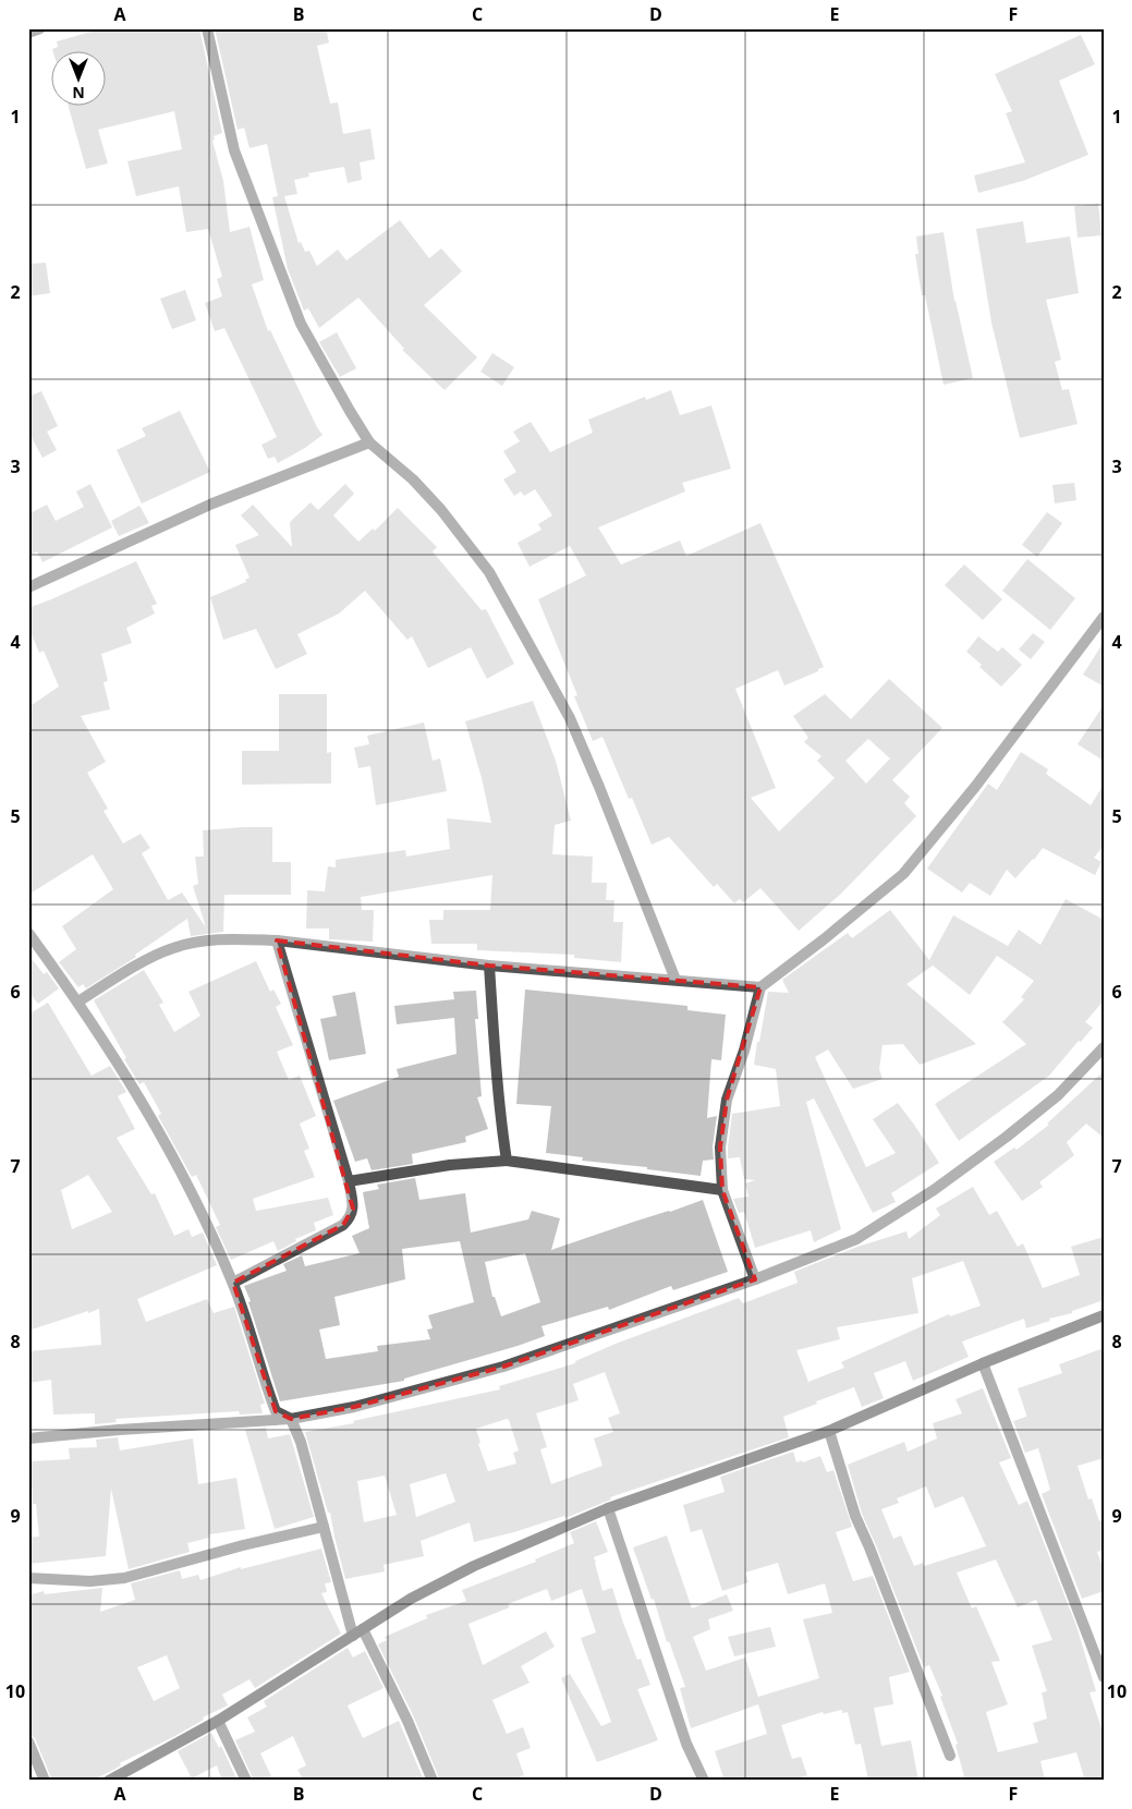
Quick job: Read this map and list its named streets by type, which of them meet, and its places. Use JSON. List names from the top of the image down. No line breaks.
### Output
{"north":"bottom","grid":{"columns":["A","B","C","D","E","F"],"rows":["1","2","3","4","5","6","7","8","9","10"]}}
